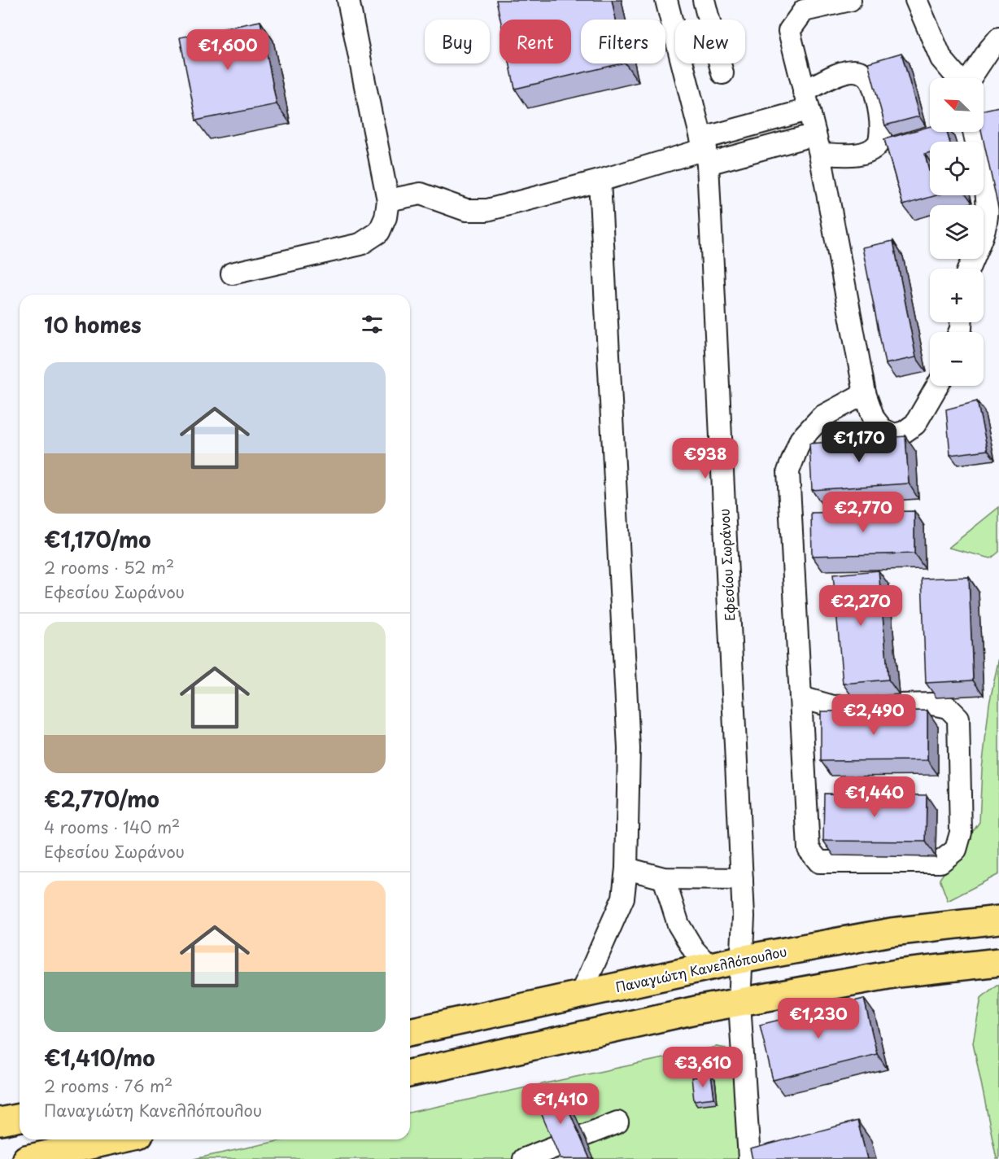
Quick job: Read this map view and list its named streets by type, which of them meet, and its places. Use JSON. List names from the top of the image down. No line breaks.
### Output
{"streets":{"main road":["Παναγιώτη Κανελλόπουλου"],"street":["Εφεσίου Σωράνου"]},"crossings":[["Εφεσίου Σωράνου","Παναγιώτη Κανελλόπουλου"]],"north":"top left","page":{"chip":["Buy","Rent","Filters","New"],"price":["€1,600","€1,170","€938","€2,770","€2,270","€2,490","€1,440","€1,230","€3,610","€1,410"],"map_buttons":["+","−"],"heading":"10 homes","list":[{"name":"€1,170/mo","note":"2 rooms · 52 m² · Εφεσίου Σωράνου"},{"name":"€2,770/mo","note":"4 rooms · 140 m² · Εφεσίου Σωράνου"},{"name":"€1,410/mo","note":"2 rooms · 76 m² · Παναγιώτη Κανελλόπουλου"}]}}
